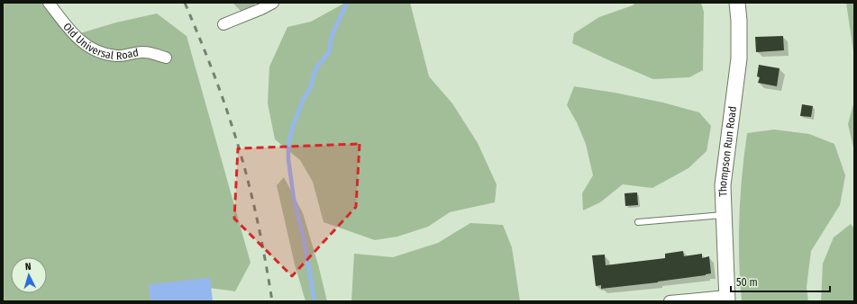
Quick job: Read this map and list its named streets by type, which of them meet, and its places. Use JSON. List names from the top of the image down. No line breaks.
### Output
{"streets":{"street":["Old Universal Road","Thompson Run Road"]},"scale_bar":"50 m","north":"top"}
